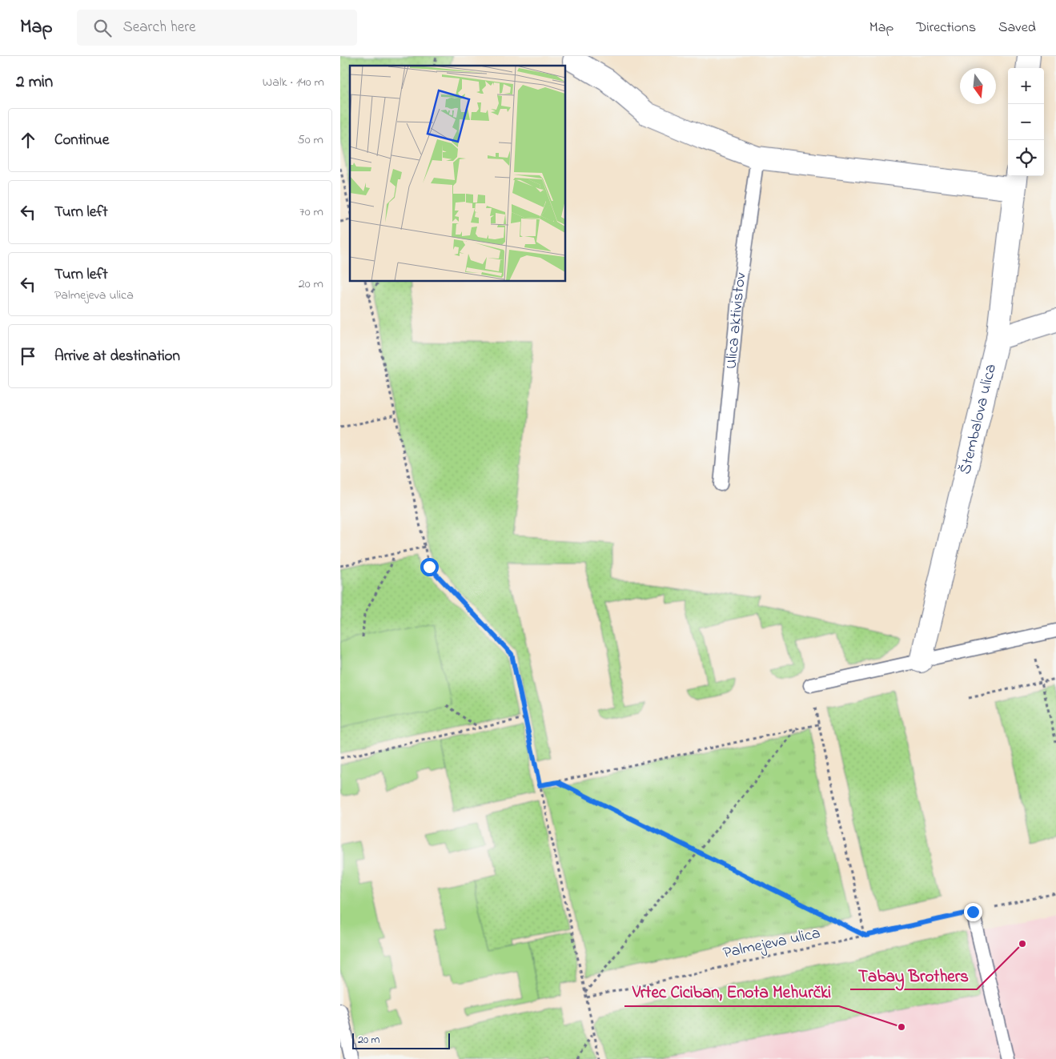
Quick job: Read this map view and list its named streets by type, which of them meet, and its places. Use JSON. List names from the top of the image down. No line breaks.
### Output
{"streets":{"street":["Štembalova ulica"],"lane":["Ulica aktivistov"],"path":["Palmejeva ulica"]},"places":["Tabay Brothers","Vrtec Ciciban, Enota Mehurčki"],"scale_bar":"20 m","north":"bottom","page":{"header":"Map","search":"Search here","nav":["Map","Directions","Saved"],"heading":["2 min","Walk · 140 m"],"map_buttons":["+","−"],"list":[["Continue","50 m"],["Turn left","70 m"],["Turn left","Palmejeva ulica","20 m"],"Arrive at destination"],"scale":"20 m"}}
